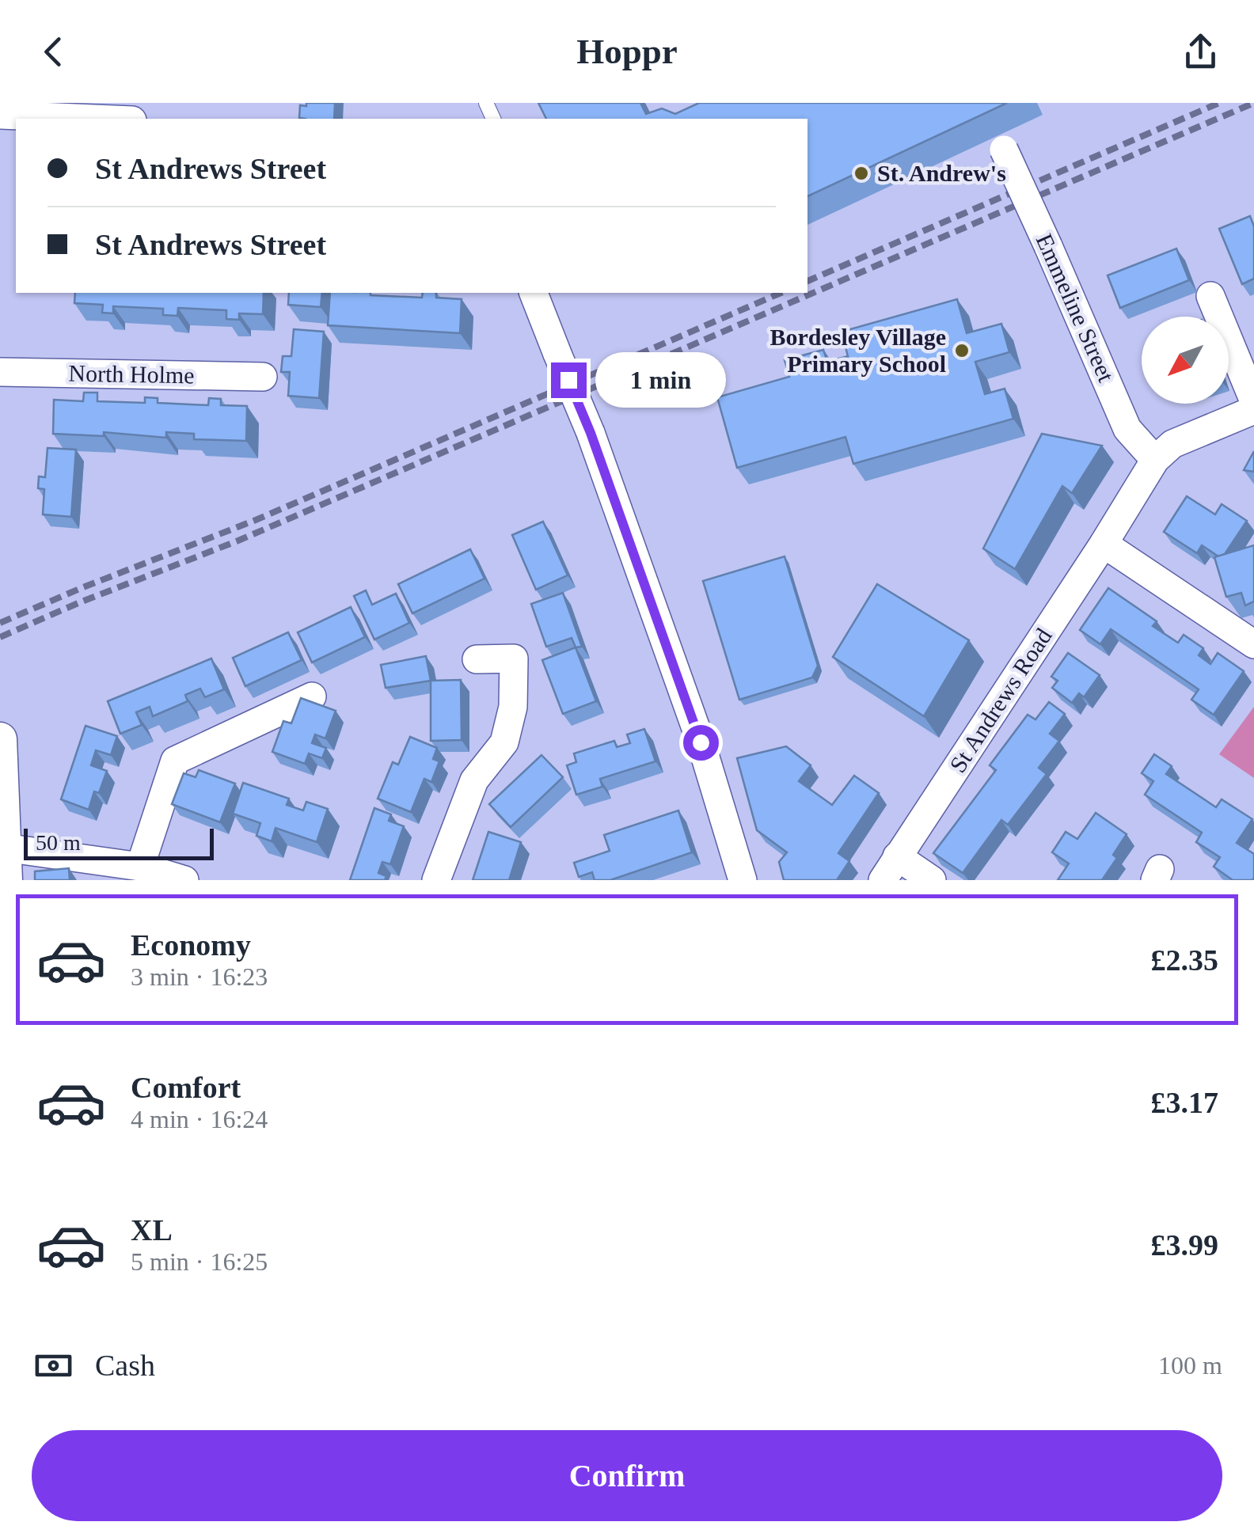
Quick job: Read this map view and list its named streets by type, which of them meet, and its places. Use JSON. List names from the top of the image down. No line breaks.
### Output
{"streets":{"street":["Emmeline Street","North Holme","St Andrews Road"]},"crossings":[["Emmeline Street","St Andrews Road"]],"places":["St. Andrew's","Bordesley Village Primary School"],"scale_bar":"50 m","north":"bottom left","page":{"header":"Hoppr","banner":["St Andrews Street","St Andrews Street"],"bubble":"1 min","scale":"50 m","list":[{"name":"Economy","note":"3 min · 16:23","value":"£2.35"},{"name":"Comfort","note":"4 min · 16:24","value":"£3.17"},{"name":"XL","note":"5 min · 16:25","value":"£3.99"}],"pay":["Cash","100 m"],"buttons":"Confirm"}}
